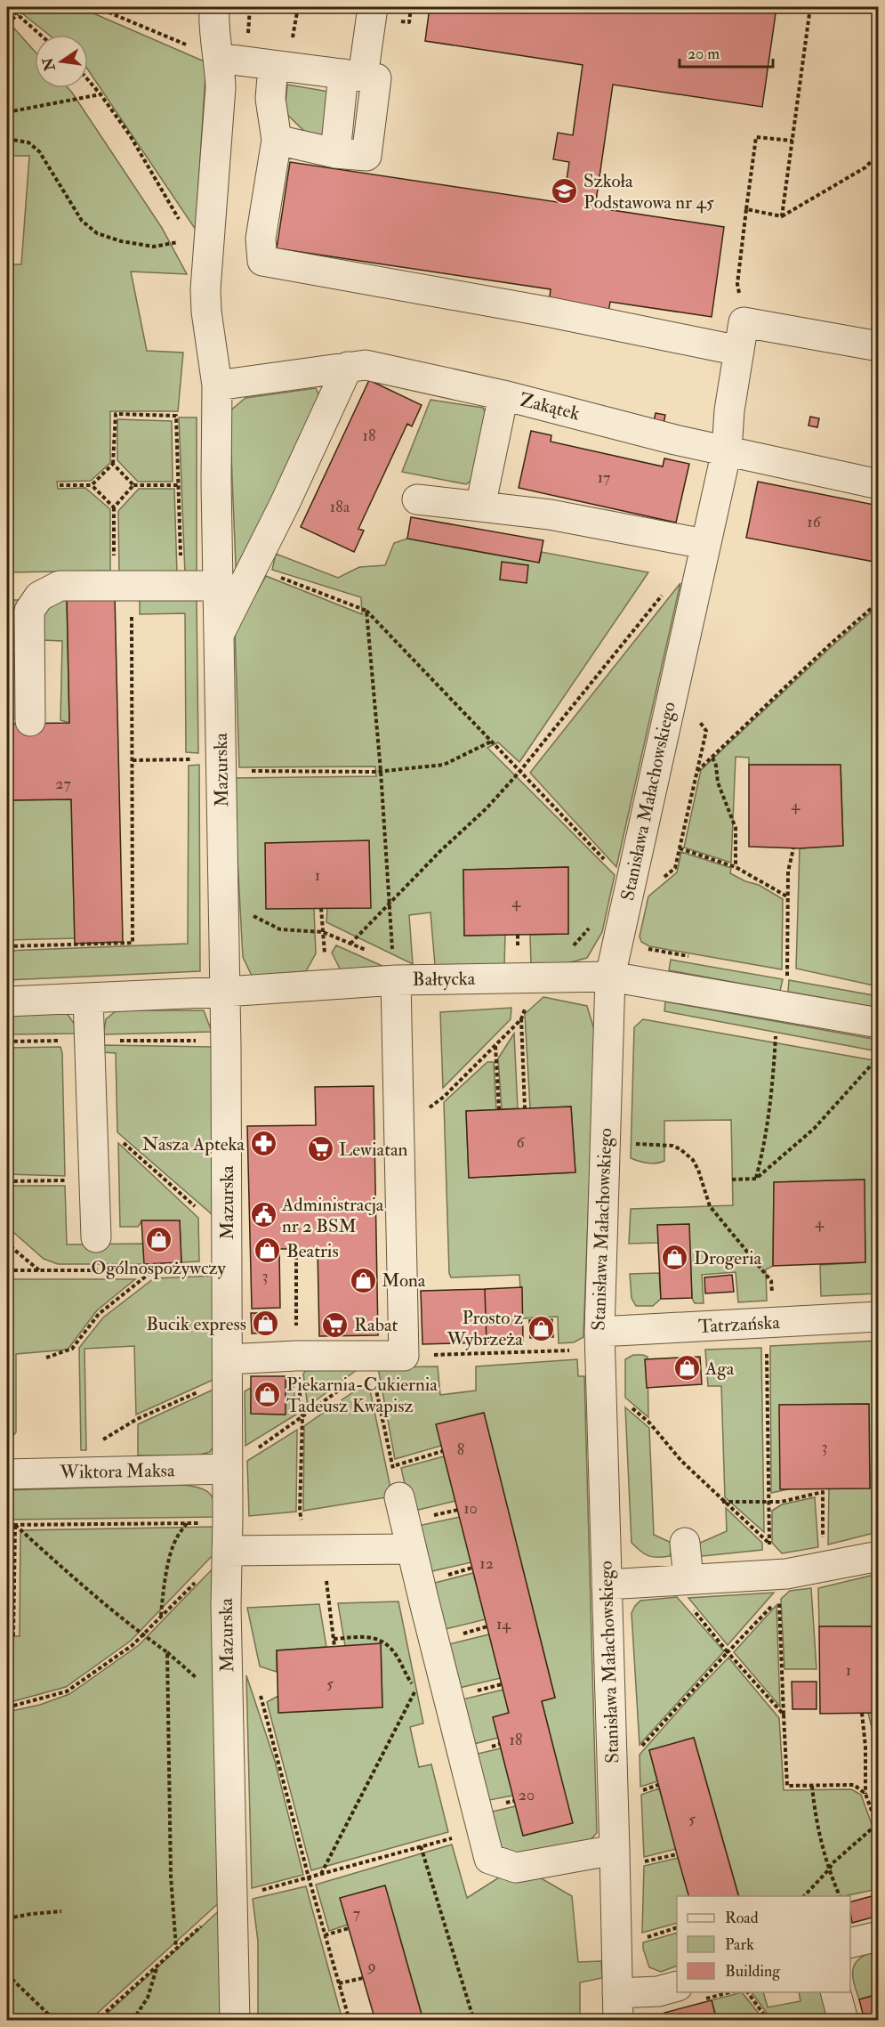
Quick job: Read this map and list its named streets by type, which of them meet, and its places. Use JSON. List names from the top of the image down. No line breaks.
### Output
{"streets":{"street":["Zakątek","Mazurska","Stanisława Małachowskiego","Bałtycka","Tatrzańska","Wiktora Maksa"]},"crossings":[["Zakątek","Mazurska"],["Zakątek","Stanisława Małachowskiego"],["Mazurska","Bałtycka"],["Mazurska","Wiktora Maksa"],["Stanisława Małachowskiego","Bałtycka"],["Stanisława Małachowskiego","Tatrzańska"]],"places":{"school or university":["Szkoła Podstawowa nr 45"],"pharmacy":["Nasza Apteka"],"supermarket":["Lewiatan","Rabat"],"public building":["Administracja nr 2 BSM"],"shop":["Ogólnospożywczy","Beatris","Drogeria","Mona","Bucik express","Prosto z Wybrzeża","Aga","Piekarnia-Cukiernia Tadeusz Kwapisz"]},"house_numbers":["18","17","18a","16","27","4","1","4","6","4","3","3","8","10","12","14","1","5","18","20","5","7","9"],"legend":["Road","Park","Building"],"scale_bar":"20 m","north":"left"}
